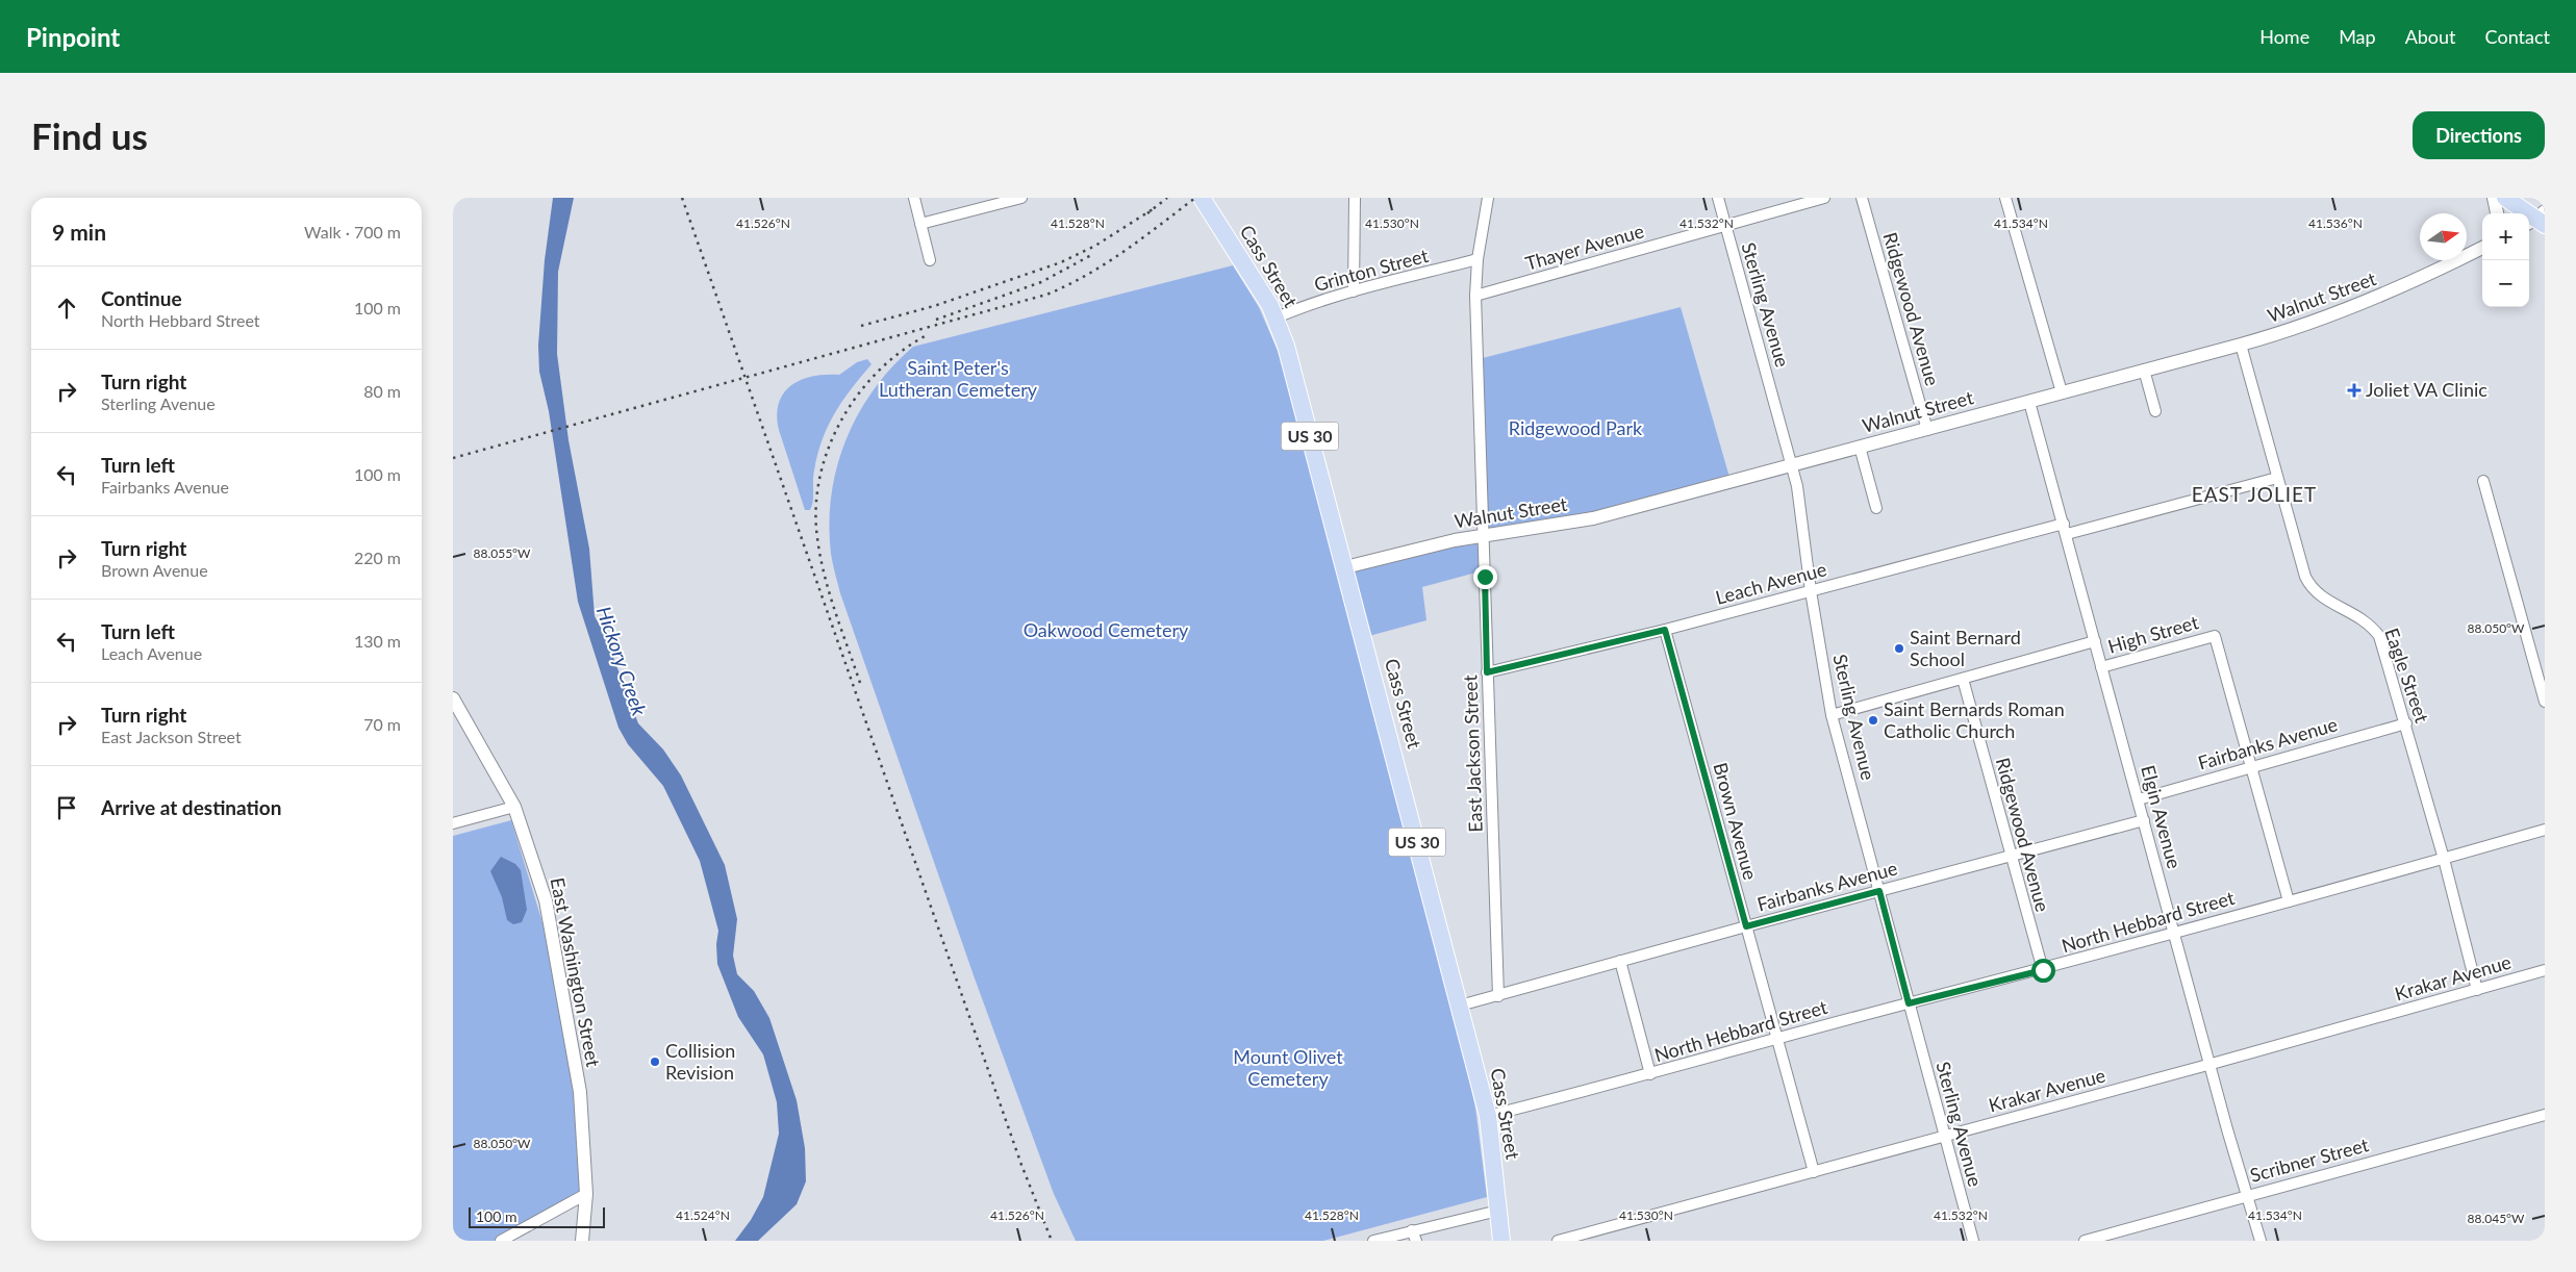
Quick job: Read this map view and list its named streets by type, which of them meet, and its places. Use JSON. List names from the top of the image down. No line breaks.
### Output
{"streets":{"main road":["Cass Street","US 30"],"street":["Thayer Avenue","Grinton Street","Walnut Street","Sterling Avenue","Ridgewood Avenue","Leach Avenue","High Street","Eagle Street","Fairbanks Avenue","East Jackson Street","Elgin Avenue","Brown Avenue","North Hebbard Street","East Washington Street","Krakar Avenue","Scribner Street"]},"crossings":[["Thayer Avenue","Sterling Avenue"],["Thayer Avenue","East Jackson Street"],["Cass Street","Grinton Street"],["Cass Street","Walnut Street"],["Cass Street","Fairbanks Avenue"],["Cass Street","North Hebbard Street"],["Grinton Street","East Jackson Street"],["Walnut Street","Sterling Avenue"],["Walnut Street","Ridgewood Avenue"],["Walnut Street","Eagle Street"],["Walnut Street","East Jackson Street"],["Walnut Street","Elgin Avenue"],["Sterling Avenue","Leach Avenue"],["Sterling Avenue","High Street"],["Sterling Avenue","Fairbanks Avenue"],["Sterling Avenue","North Hebbard Street"],["Sterling Avenue","Krakar Avenue"],["Ridgewood Avenue","High Street"],["Ridgewood Avenue","Fairbanks Avenue"],["Ridgewood Avenue","North Hebbard Street"],["Leach Avenue","Eagle Street"],["Leach Avenue","East Jackson Street"],["Leach Avenue","Elgin Avenue"],["Leach Avenue","Brown Avenue"],["High Street","Fairbanks Avenue"],["High Street","Elgin Avenue"],["Eagle Street","Fairbanks Avenue"],["Eagle Street","North Hebbard Street"],["Eagle Street","Krakar Avenue"],["Fairbanks Avenue","East Jackson Street"],["Fairbanks Avenue","Elgin Avenue"],["Fairbanks Avenue","Brown Avenue"],["Elgin Avenue","North Hebbard Street"],["Elgin Avenue","Krakar Avenue"],["Elgin Avenue","Scribner Street"],["Brown Avenue","North Hebbard Street"],["Brown Avenue","Krakar Avenue"]],"districts":["EAST JOLIET"],"water":["Hickory Creek"],"parks":["Saint Peter's Lutheran Cemetery","Ridgewood Park","Oakwood Cemetery","Mount Olivet Cemetery"],"places":{"health":["Joliet VA Clinic"],"other":["Saint Bernard School","Saint Bernards Roman Catholic Church","Collision Revision"]},"scale_bar":"100 m","north":"right","page":{"header":"Pinpoint","nav":["Home","Map","About","Contact"],"buttons":"Directions","title":"Find us","heading":["9 min","Walk · 700 m"],"map_buttons":["+","−"],"list":[["Continue","North Hebbard Street","100 m"],["Turn right","Sterling Avenue","80 m"],["Turn left","Fairbanks Avenue","100 m"],["Turn right","Brown Avenue","220 m"],["Turn left","Leach Avenue","130 m"],["Turn right","East Jackson Street","70 m"],"Arrive at destination"],"scale":"100 m"},"coordinates":["41.526°N","41.528°N","41.530°N","41.532°N","41.534°N","41.536°N","88.055°W","88.050°W","41.524°N","88.045°W"]}
